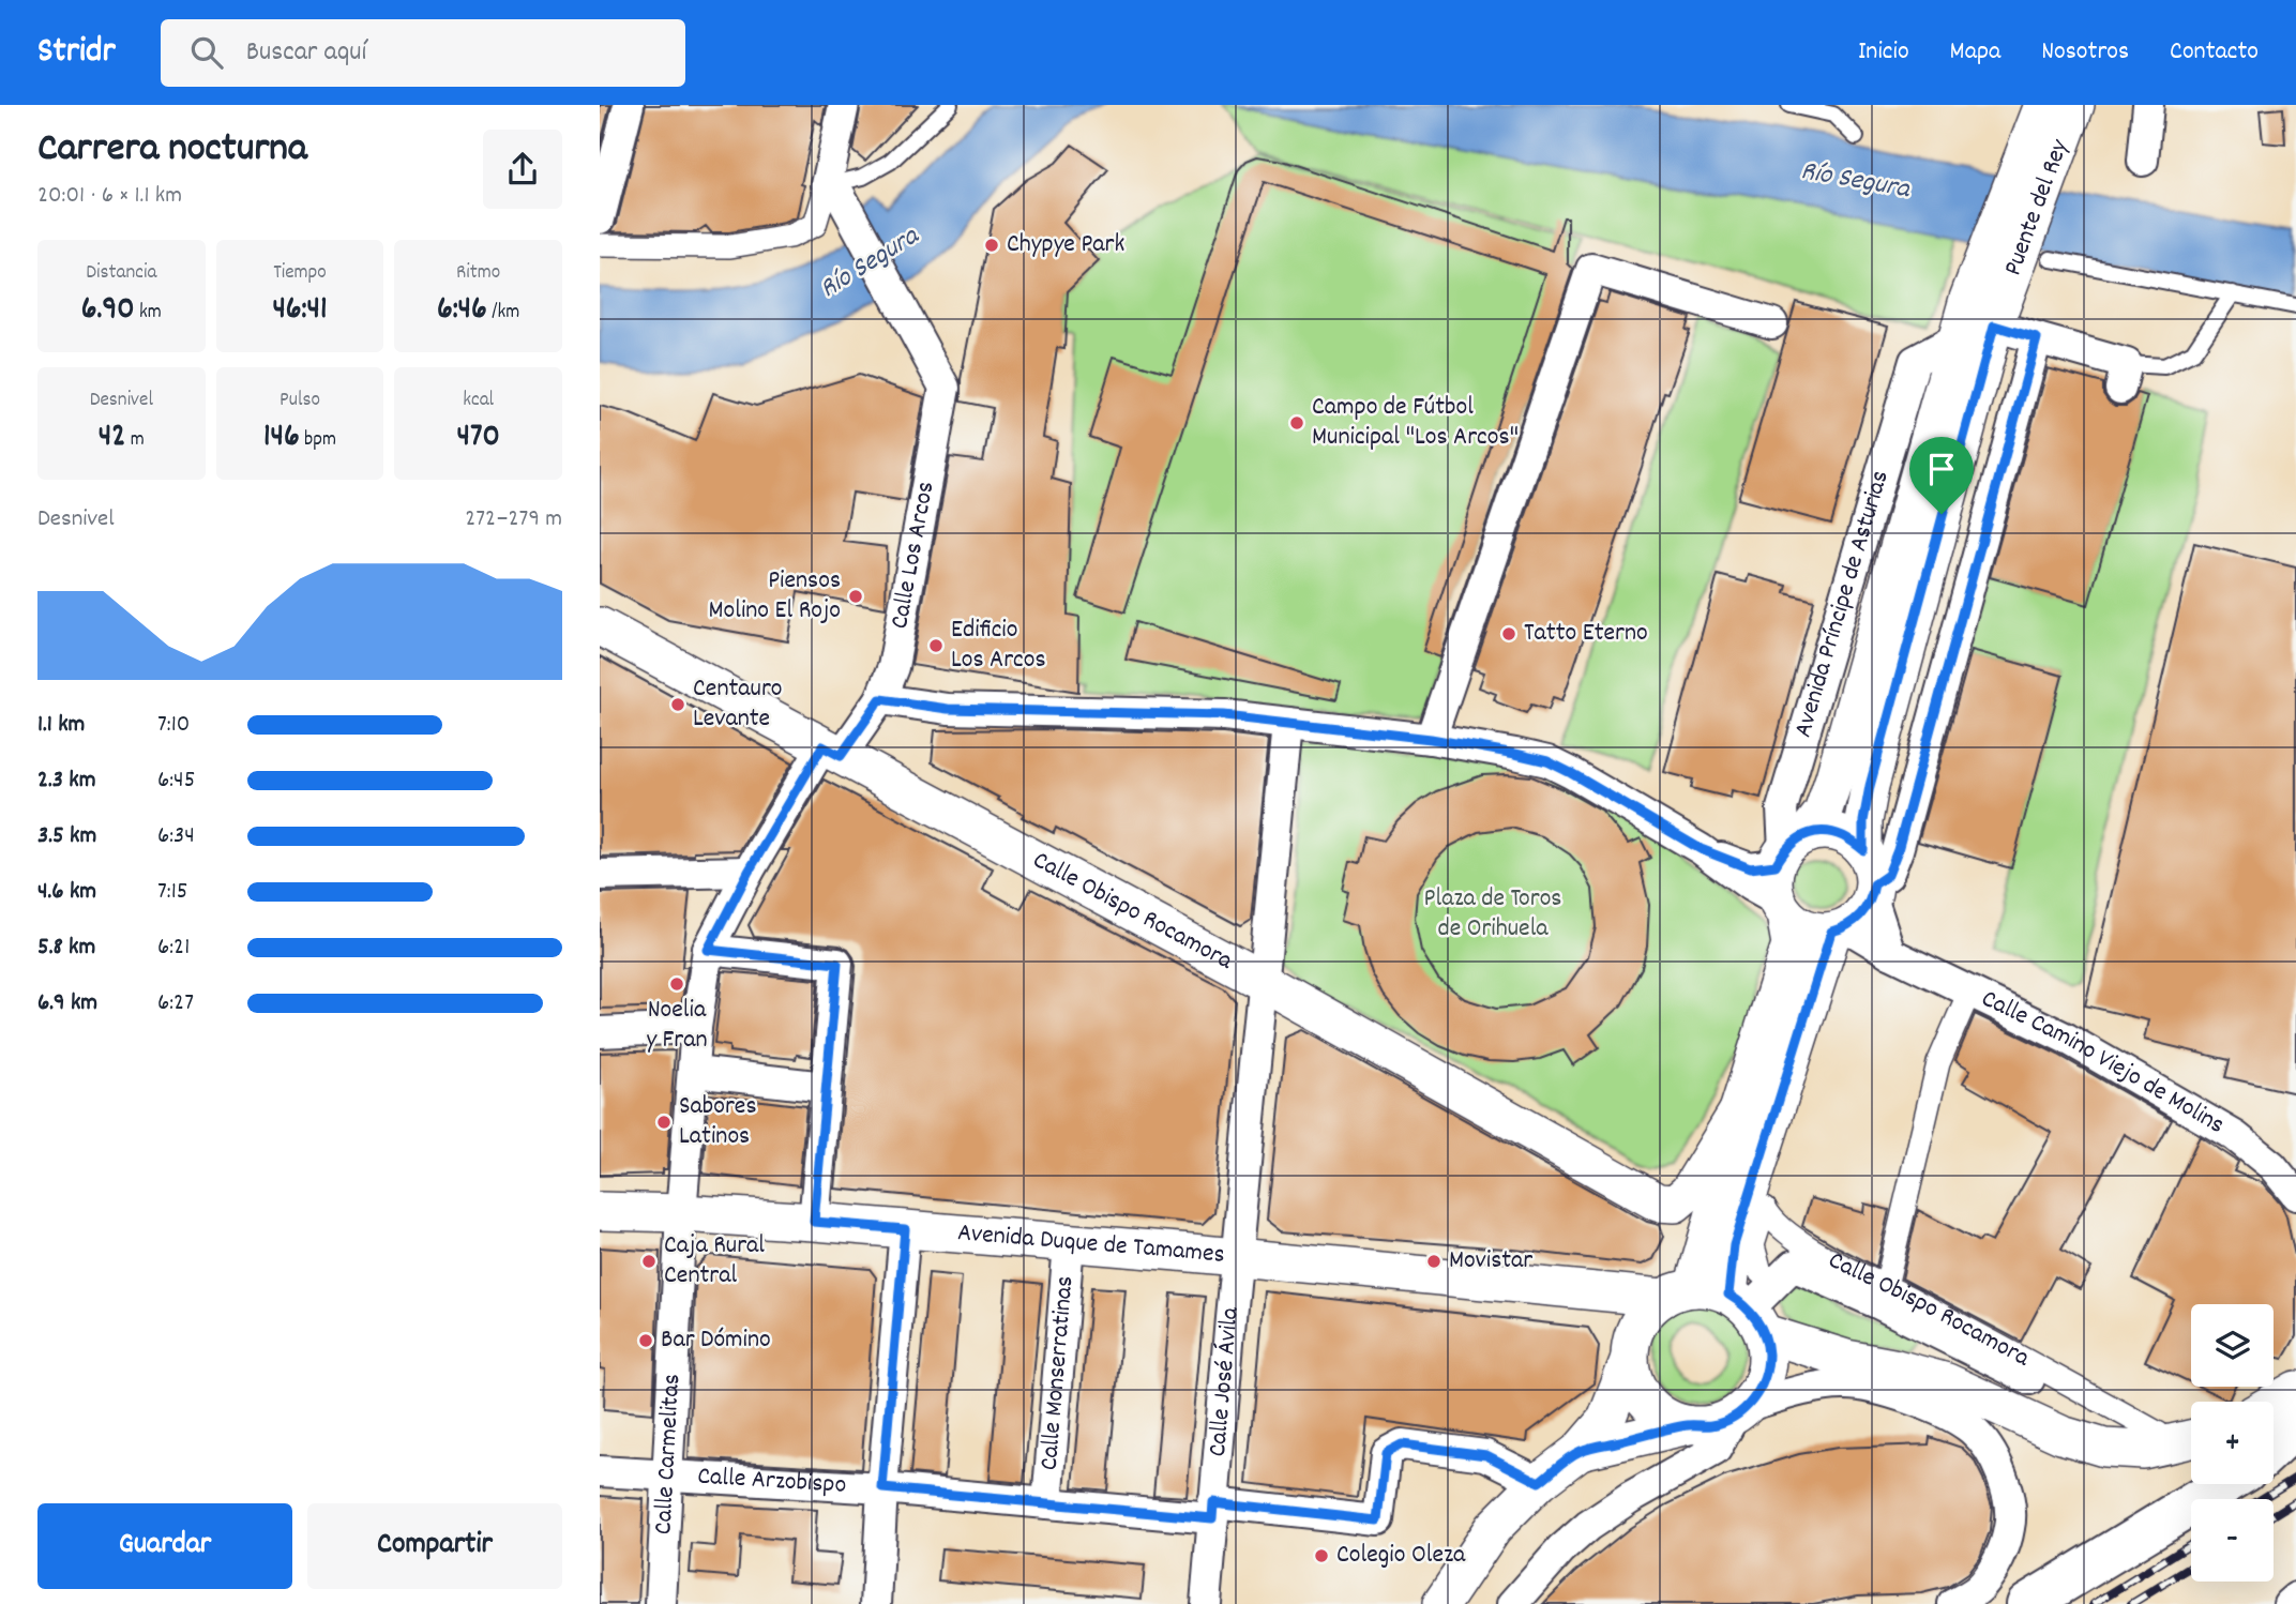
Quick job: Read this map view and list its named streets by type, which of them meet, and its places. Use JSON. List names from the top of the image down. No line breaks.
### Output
{"streets":{"street":["Puente del Rey","Calle Los Arcos","Avenida Príncipe de Asturias","Calle Obispo Rocamora","Calle Camino Viejo de Molins","Avenida Duque de Tamames","Calle Monserratinas","Calle José Ávila","Calle Carmelitas","Calle Arzobispo"]},"crossings":[["Puente del Rey","Avenida Príncipe de Asturias"],["Calle Los Arcos","Calle Obispo Rocamora"],["Calle Los Arcos","Calle Carmelitas"],["Avenida Príncipe de Asturias","Calle Camino Viejo de Molins"],["Calle Obispo Rocamora","Avenida Duque de Tamames"],["Calle Obispo Rocamora","Calle José Ávila"],["Avenida Duque de Tamames","Calle Monserratinas"],["Avenida Duque de Tamames","Calle José Ávila"],["Avenida Duque de Tamames","Calle Carmelitas"],["Calle Monserratinas","Calle Arzobispo"],["Calle José Ávila","Calle Arzobispo"],["Calle Carmelitas","Calle Arzobispo"]],"water":["Río Segura"],"parks":["Plaza de Toros de Orihuela"],"places":["Chypye Park","Campo de Fútbol Municipal \"Los Arcos\"","Piensos Molino El Rojo","Tatto Eterno","Edificio Los Arcos","Centauro Levante","Noelia y Fran","Sabores Latinos","Caja Rural Central","Movistar","Bar Dómino","Colegio Oleza"],"page":{"header":"Stridr","search":"Buscar aquí","nav":["Inicio","Mapa","Nosotros","Contacto"],"heading":["Carrera nocturna","20:01 · 6 × 1.1 km"],"stats":[["Distancia","6.90 km"],["Tiempo","46:41"],["Ritmo","6:46 /km"],["Desnivel","42 m"],["Pulso","146 bpm"],["kcal","470"]],"chart":["Desnivel","272–279 m"],"list":[{"name":"1.1 km","note":"7:10"},{"name":"2.3 km","note":"6:45"},{"name":"3.5 km","note":"6:34"},{"name":"4.6 km","note":"7:15"},{"name":"5.8 km","note":"6:21"},{"name":"6.9 km","note":"6:27"}],"map_buttons":["+","−"],"buttons":["Guardar","Compartir"]}}
